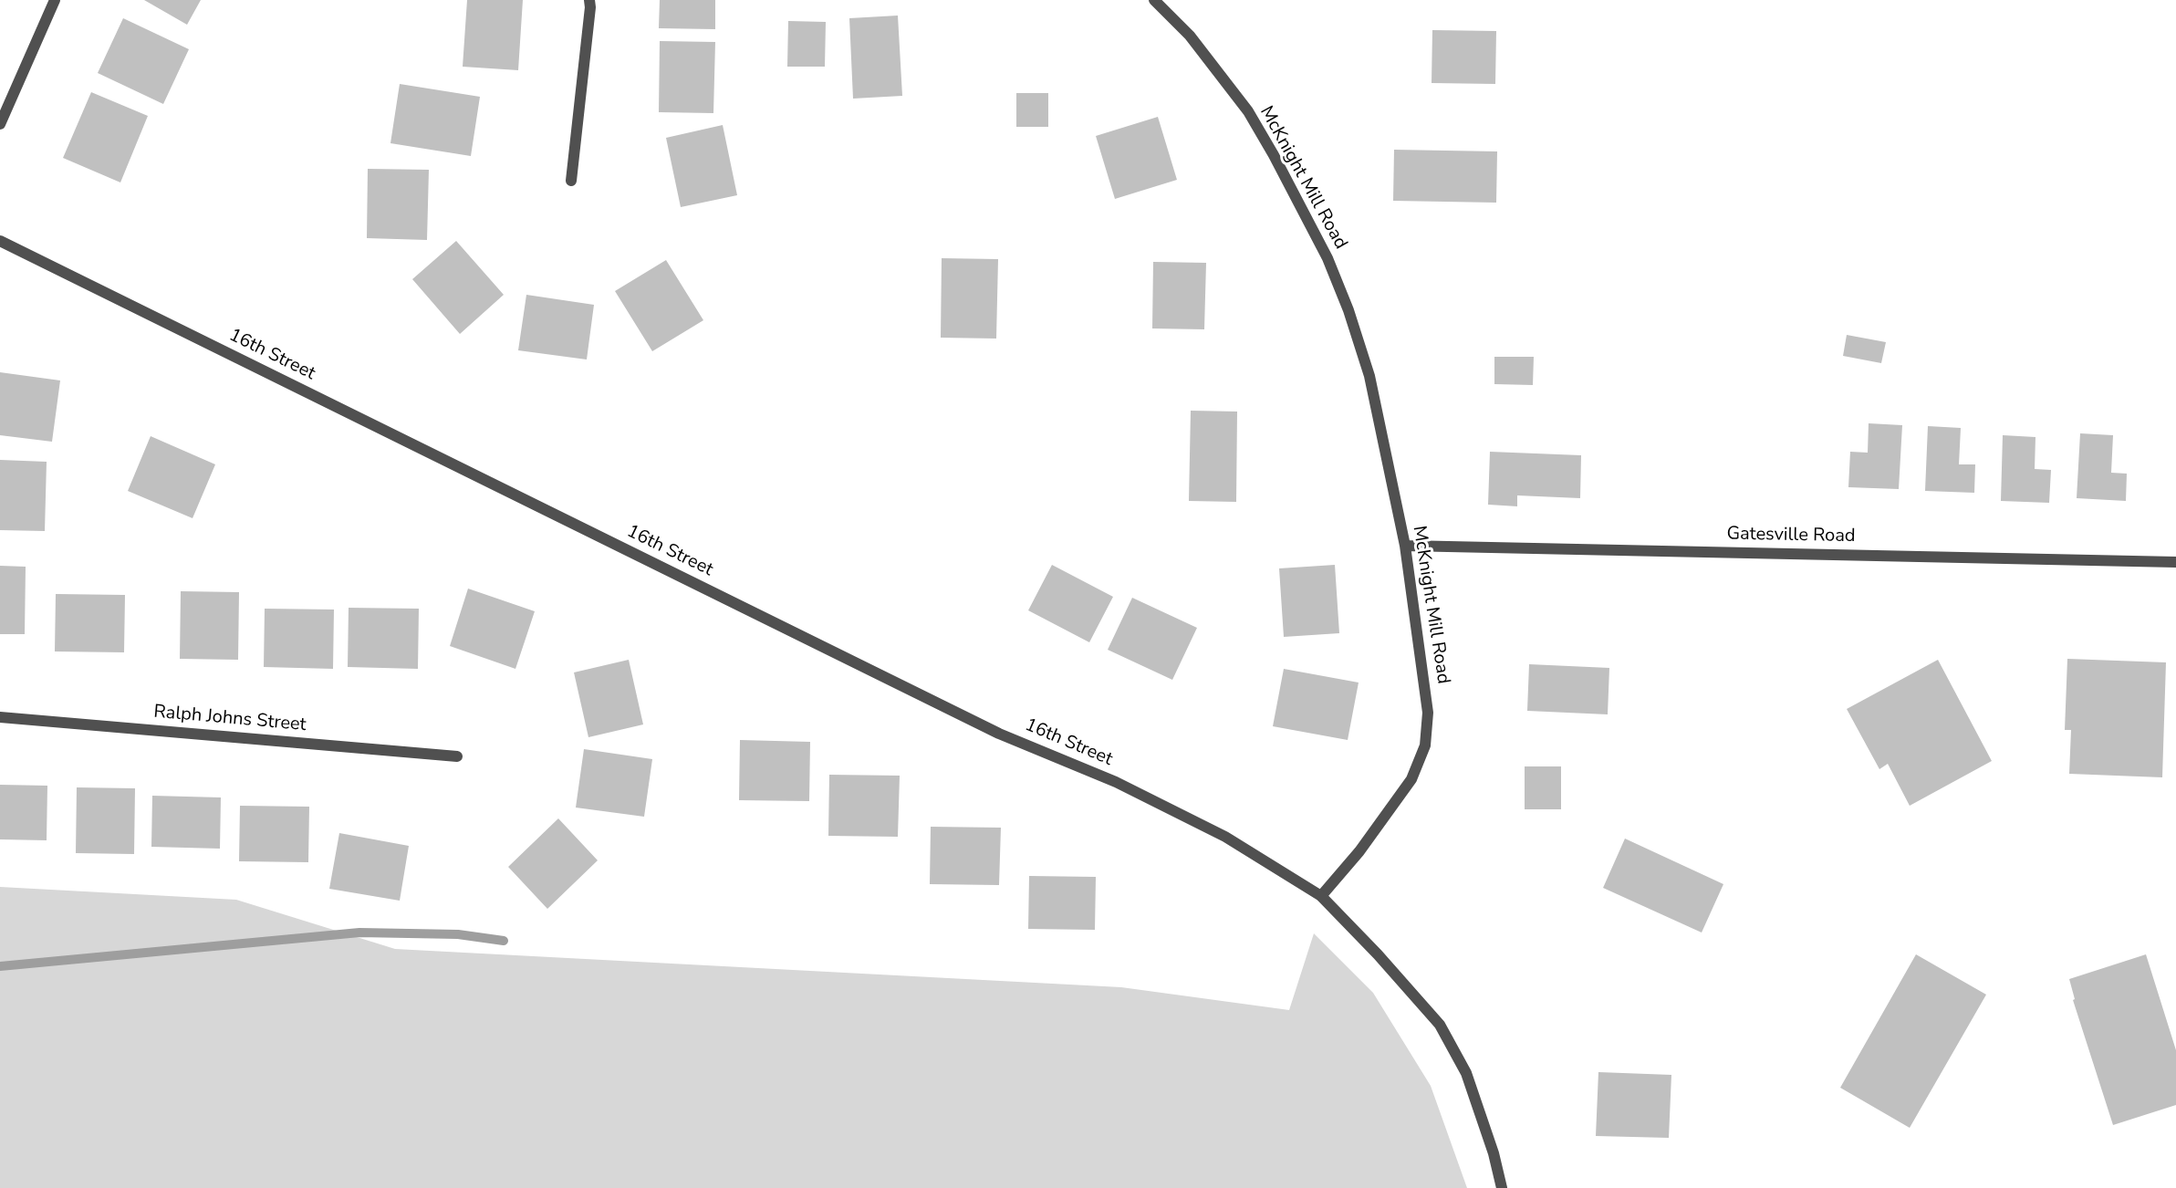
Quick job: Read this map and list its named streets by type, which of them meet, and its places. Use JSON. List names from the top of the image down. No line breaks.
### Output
{"streets":{"street":["McKnight Mill Road","16th Street","Gatesville Road","Ralph Johns Street"]},"crossings":[["McKnight Mill Road","16th Street"],["McKnight Mill Road","Gatesville Road"]]}
